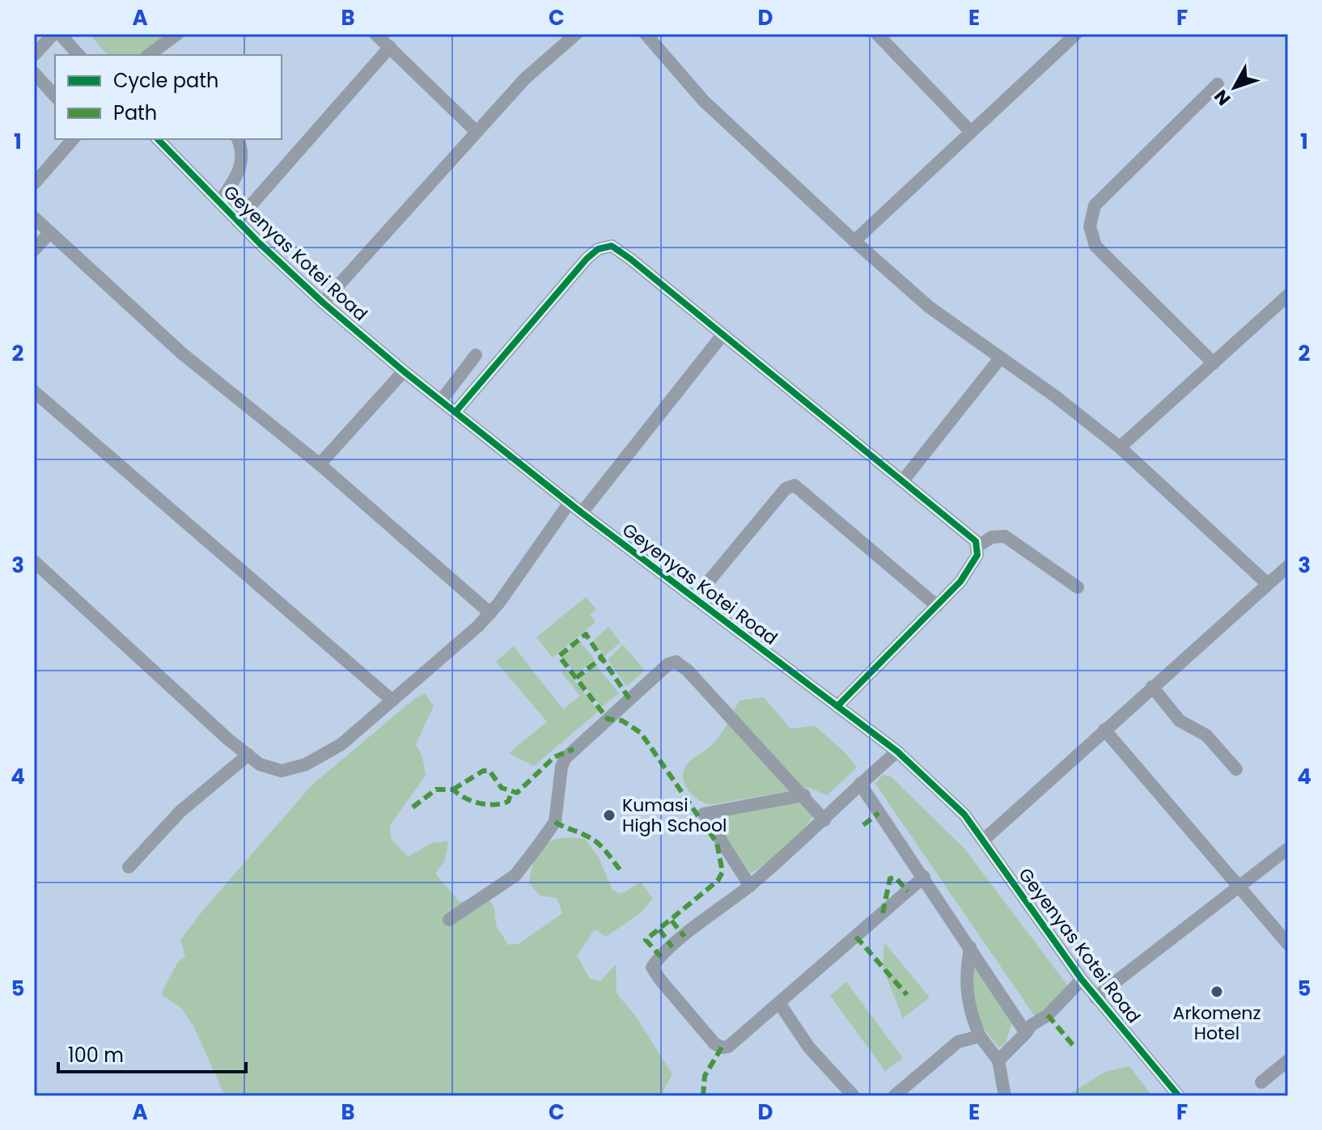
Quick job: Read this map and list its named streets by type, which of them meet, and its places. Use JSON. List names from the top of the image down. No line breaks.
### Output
{"streets":{"street":["Geyenyas Kotei Road"]},"places":["Kumasi High School","Arkomenz Hotel"],"legend":["Cycle path","Path"],"scale_bar":"100 m","north":"bottom left","grid":{"columns":["A","B","C","D","E","F"],"rows":["1","2","3","4","5"]}}
